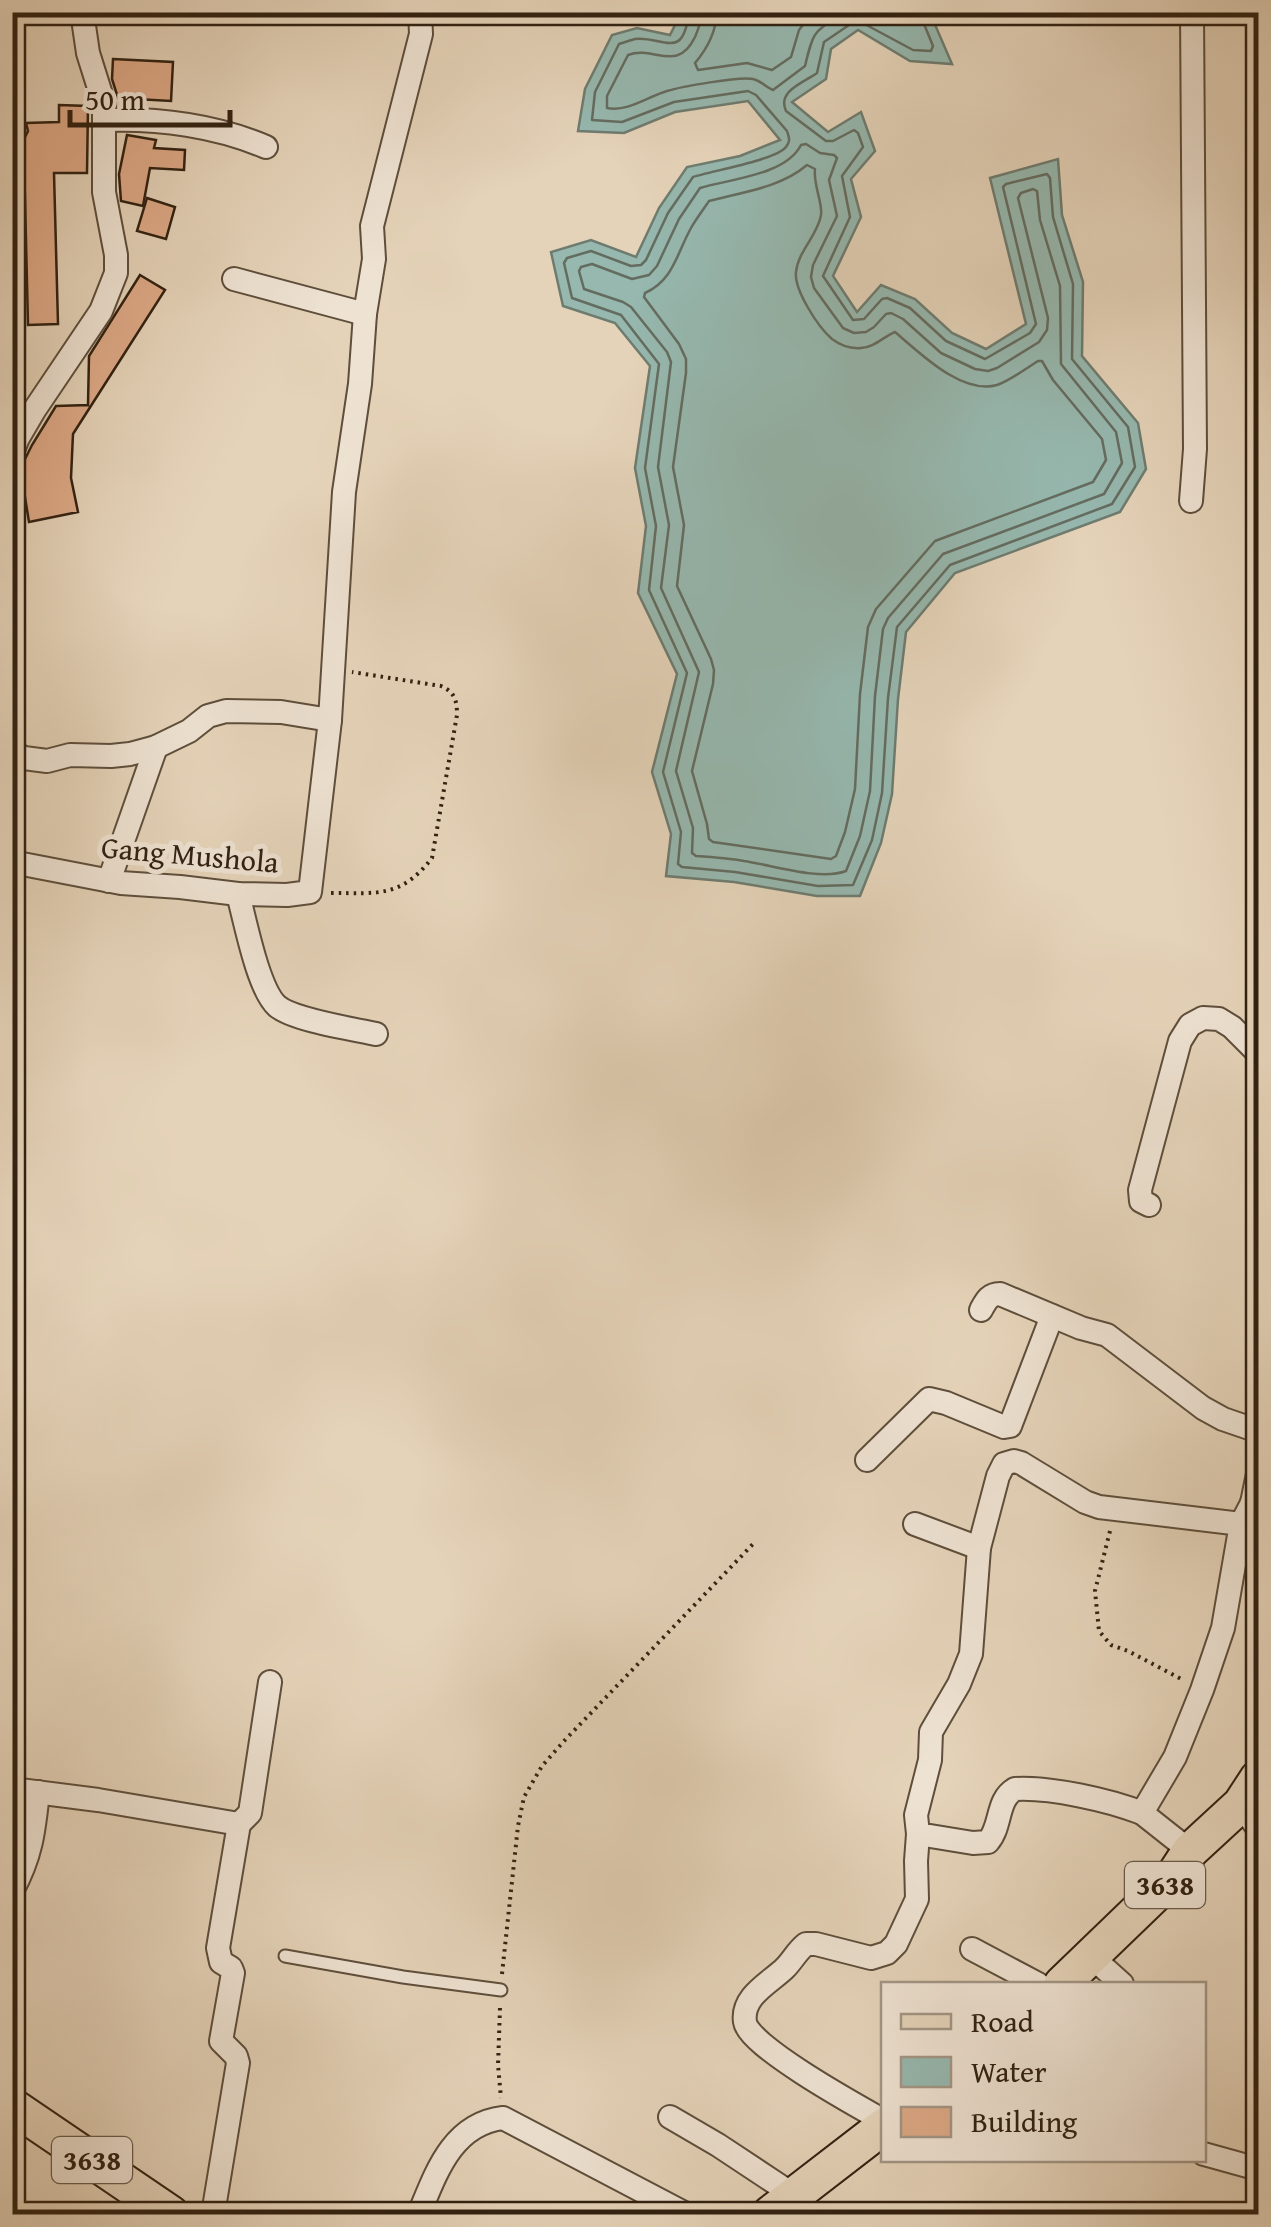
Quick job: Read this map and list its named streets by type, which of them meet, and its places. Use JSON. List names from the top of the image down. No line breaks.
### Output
{"streets":{"main road":["3638"],"street":["Gang Mushola"]},"legend":["Road","Water","Building"],"scale_bar":"50 m"}
